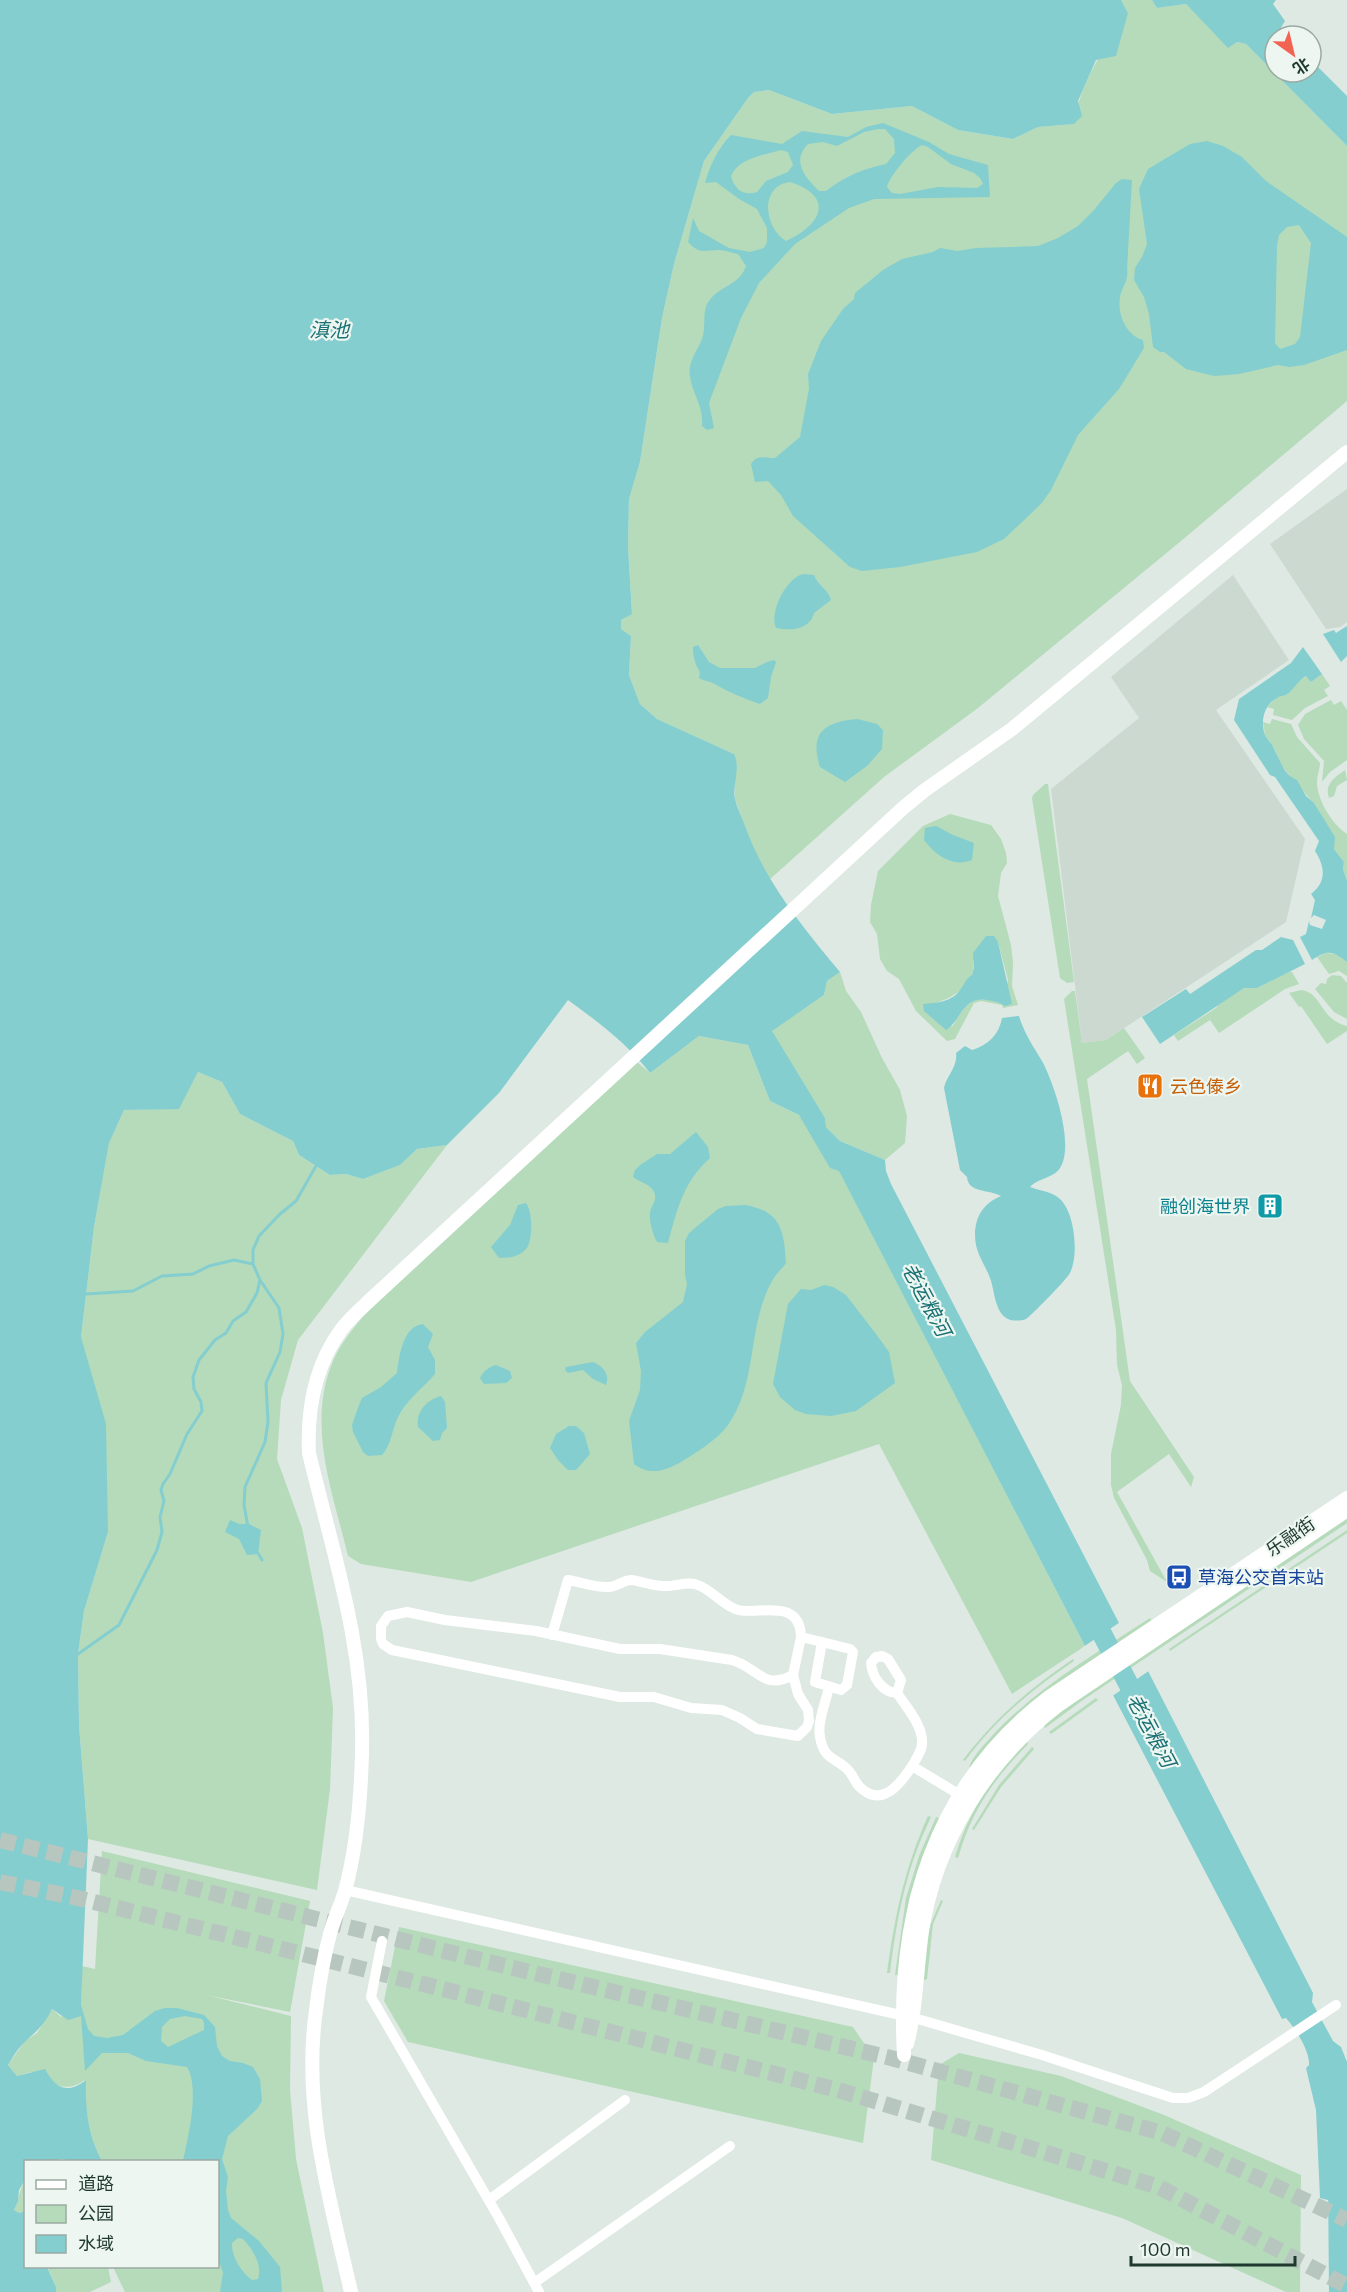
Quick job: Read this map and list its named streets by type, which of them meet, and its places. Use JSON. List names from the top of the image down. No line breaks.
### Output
{"streets":{"street":["乐融街"]},"water":["滇池","老运粮河"],"places":{"restaurant":["云色傣乡"],"building":["融创海世界"],"bus stop":["草海公交首末站"]},"legend":["道路","公园","水域"],"scale_bar":"100 m","north":"bottom right"}
